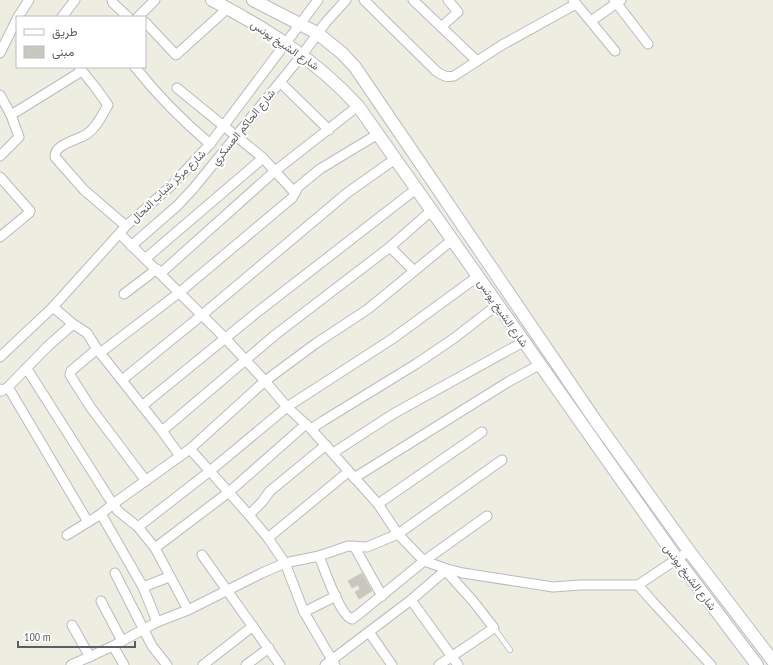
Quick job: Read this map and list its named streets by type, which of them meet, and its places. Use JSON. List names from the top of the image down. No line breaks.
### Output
{"streets":{"street":["شارع الشيخ يونس","شارع الحاكم العسكري","شارع مركز شباب النحال"]},"crossings":[["شارع الشيخ يونس","شارع الحاكم العسكري"],["شارع الشيخ يونس","شارع مركز شباب النحال"]],"legend":["طريق","مبنى"],"scale_bar":"100 m"}
